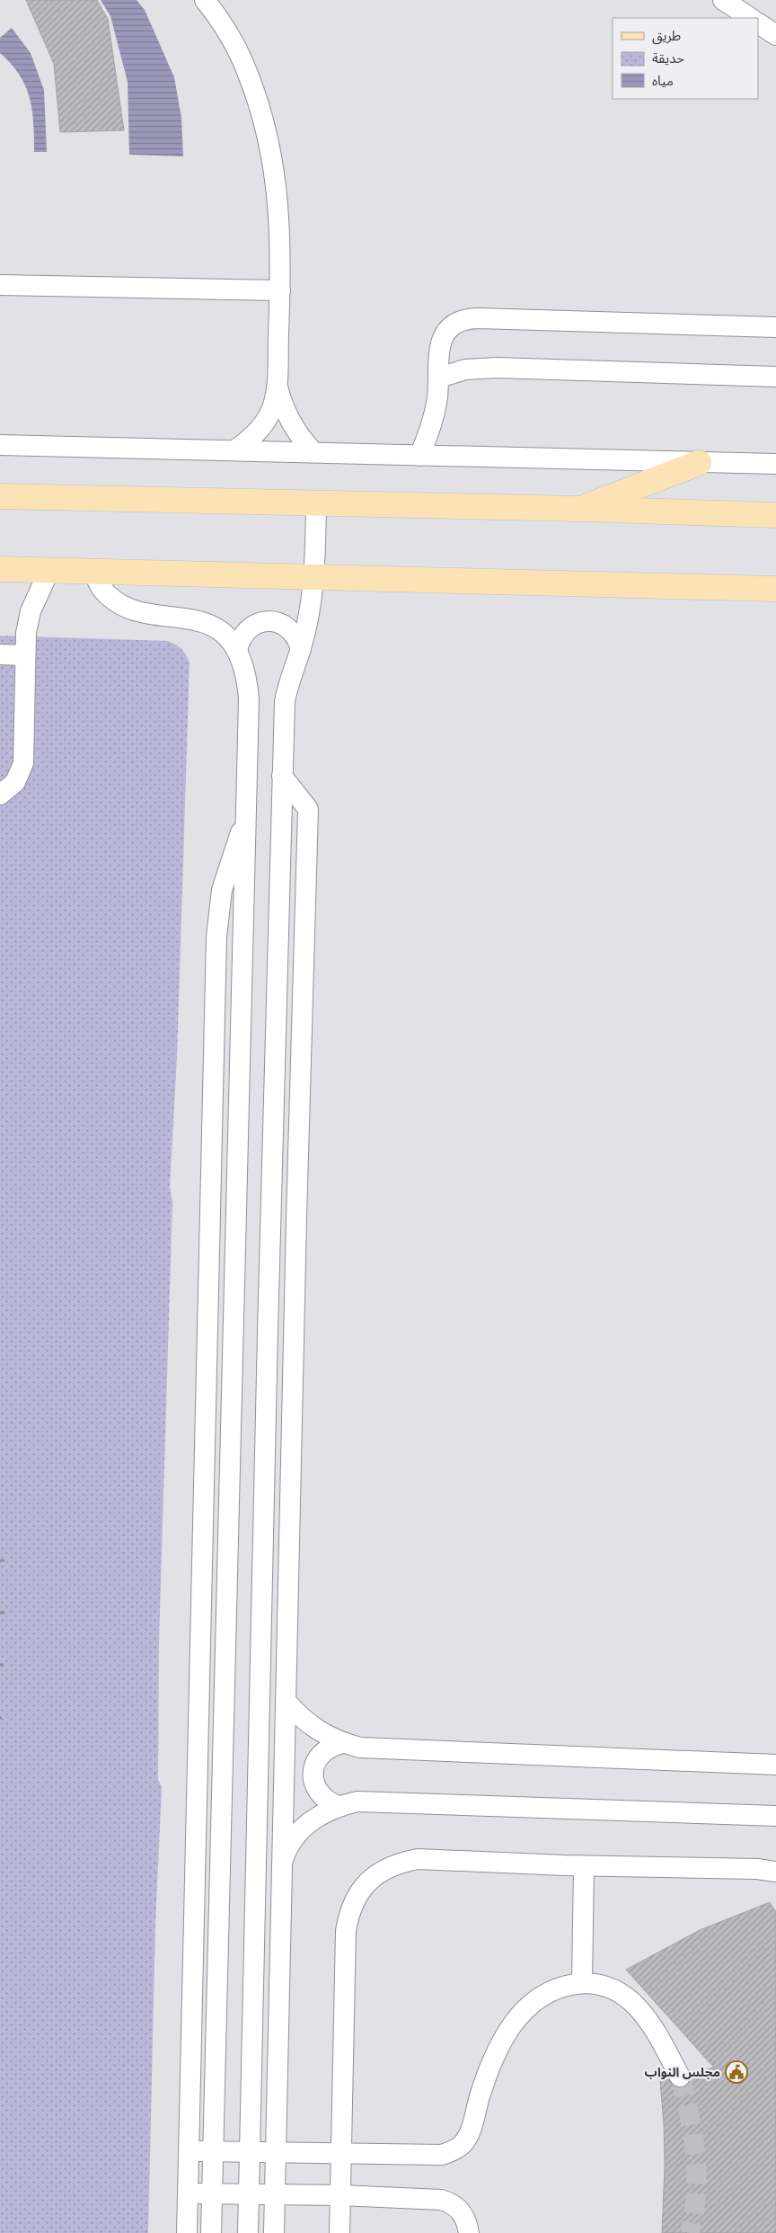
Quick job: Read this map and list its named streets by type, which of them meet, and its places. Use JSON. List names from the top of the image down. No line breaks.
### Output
{"places":{"public building":["مجلس النواب"]},"legend":["طريق","حديقة","مياه"]}
